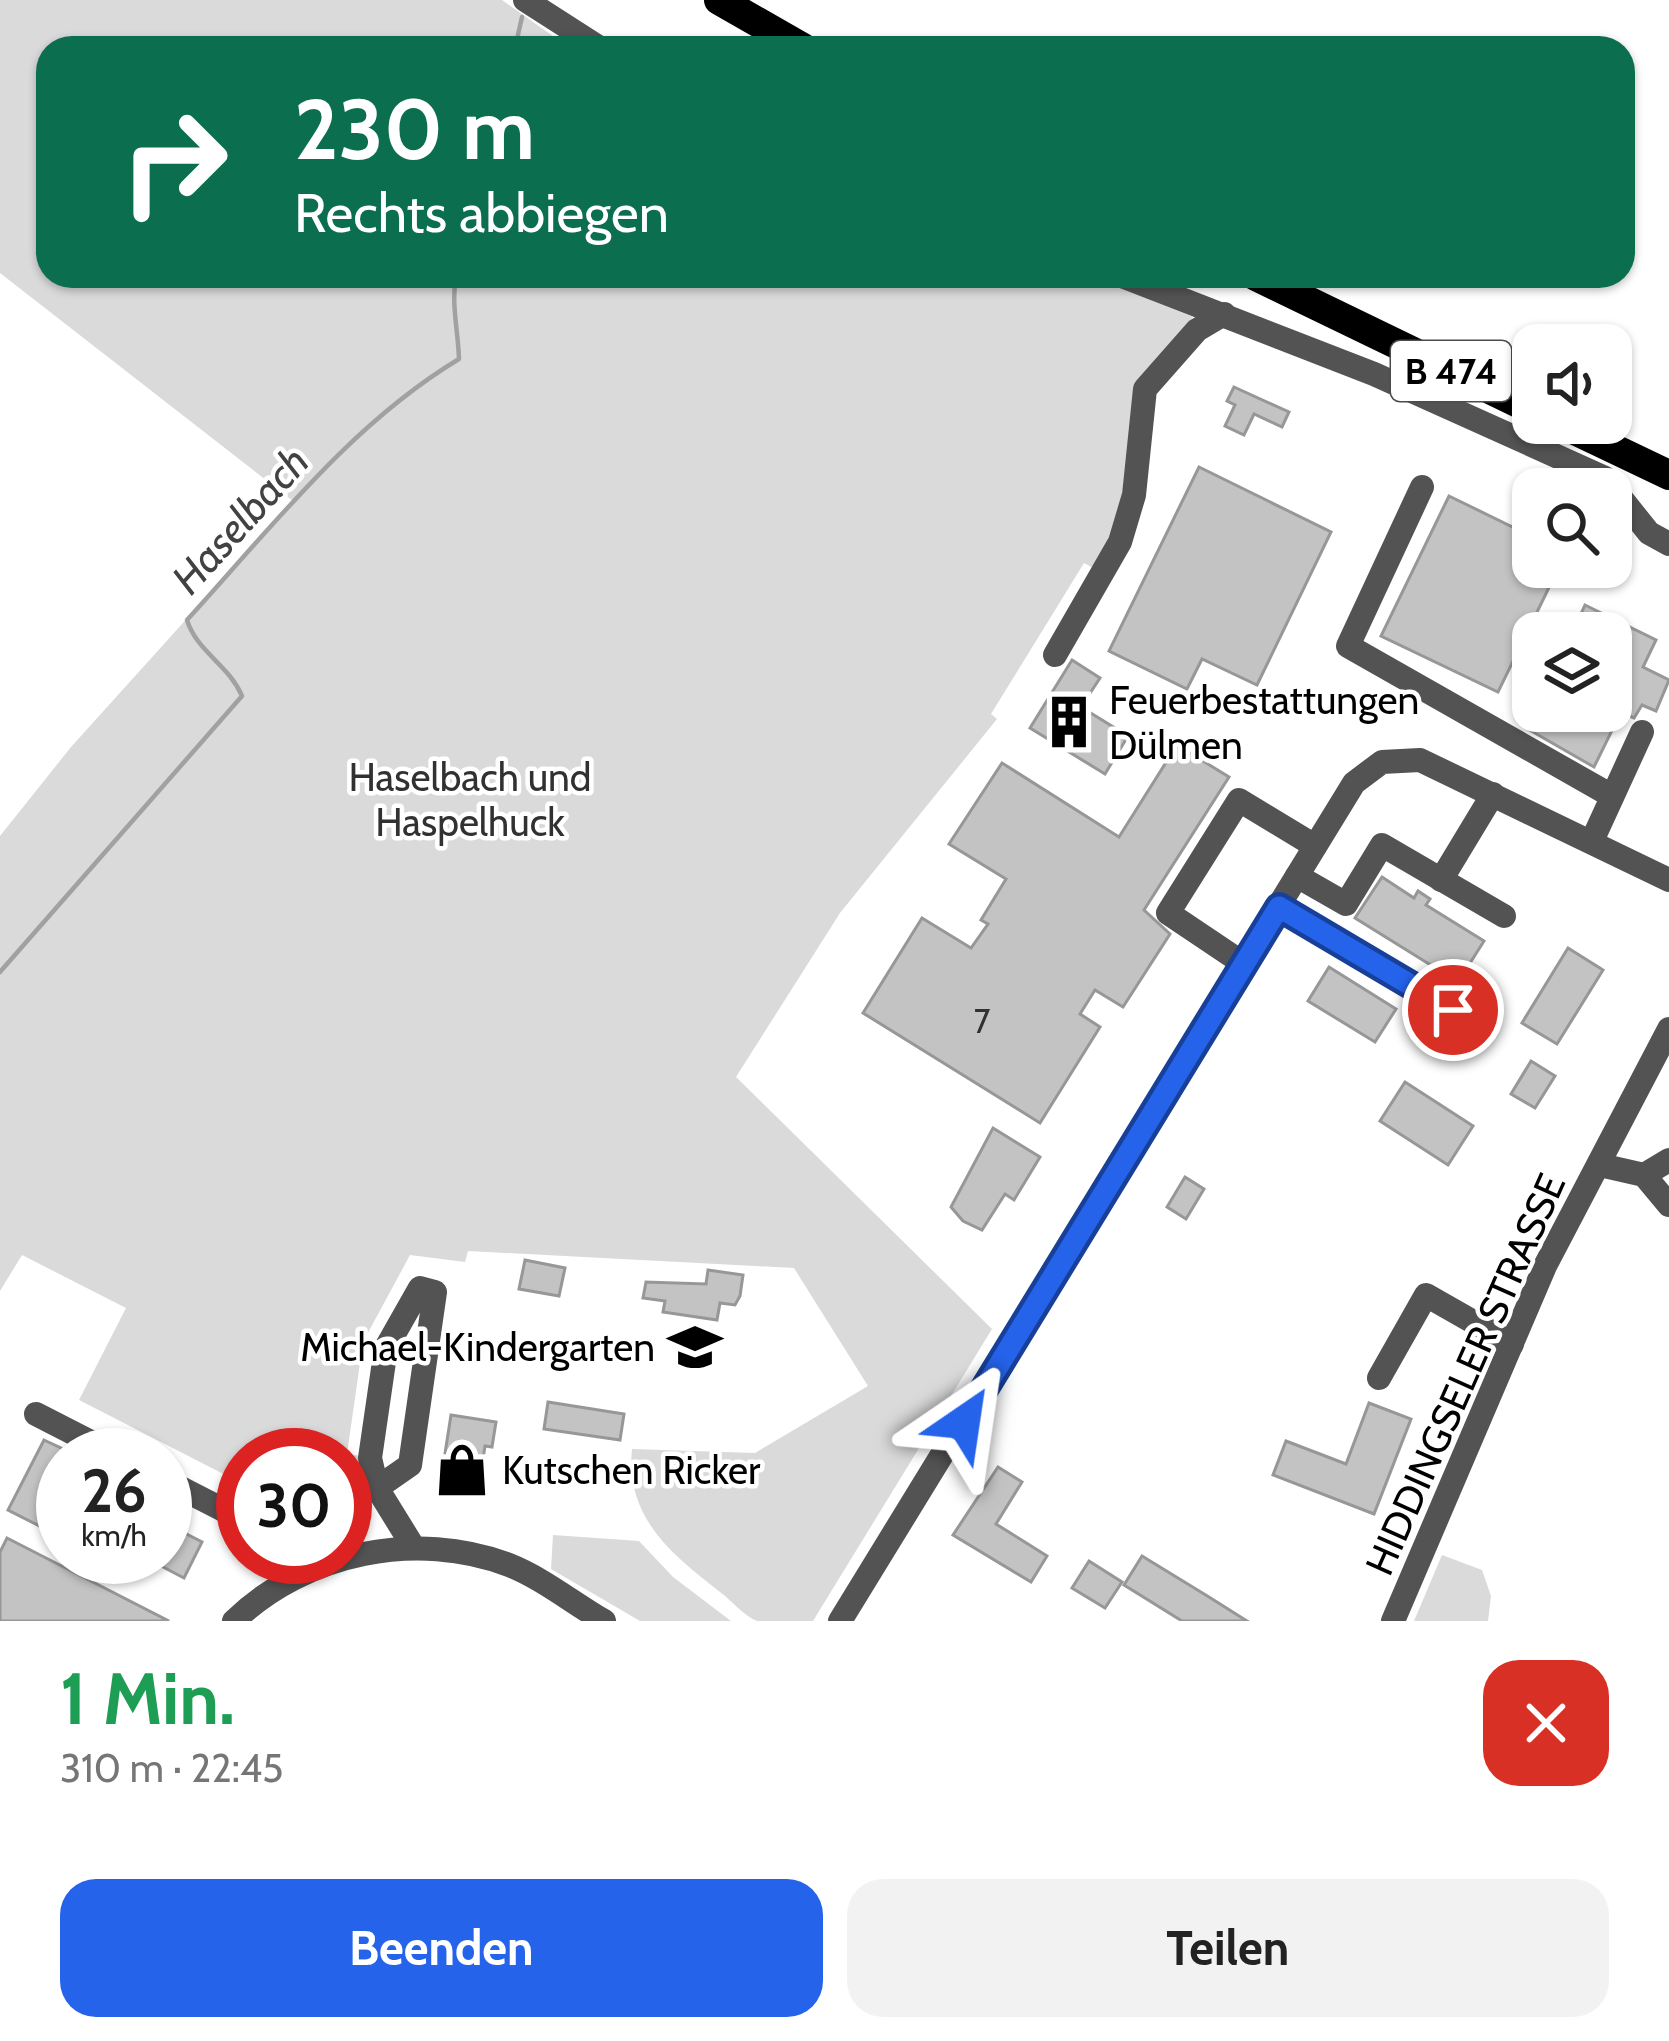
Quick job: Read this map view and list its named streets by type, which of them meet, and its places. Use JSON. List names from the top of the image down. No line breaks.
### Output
{"streets":{"main road":["B 474"],"street":["HIDDINGSELER STRASSE"]},"water":["Haselbach"],"parks":["Haselbach und Haspelhuck"],"places":{"building":["Feuerbestattungen Dülmen"],"school or university":["Michael-Kindergarten"],"shop":["Kutschen Ricker"]},"house_numbers":["7"],"page":{"turn":["230 m","Rechts abbiegen"],"speed":"26 km/h","limit":"30","heading":["1 Min.","310 m · 22:45"],"buttons":["Beenden","Teilen"]}}
